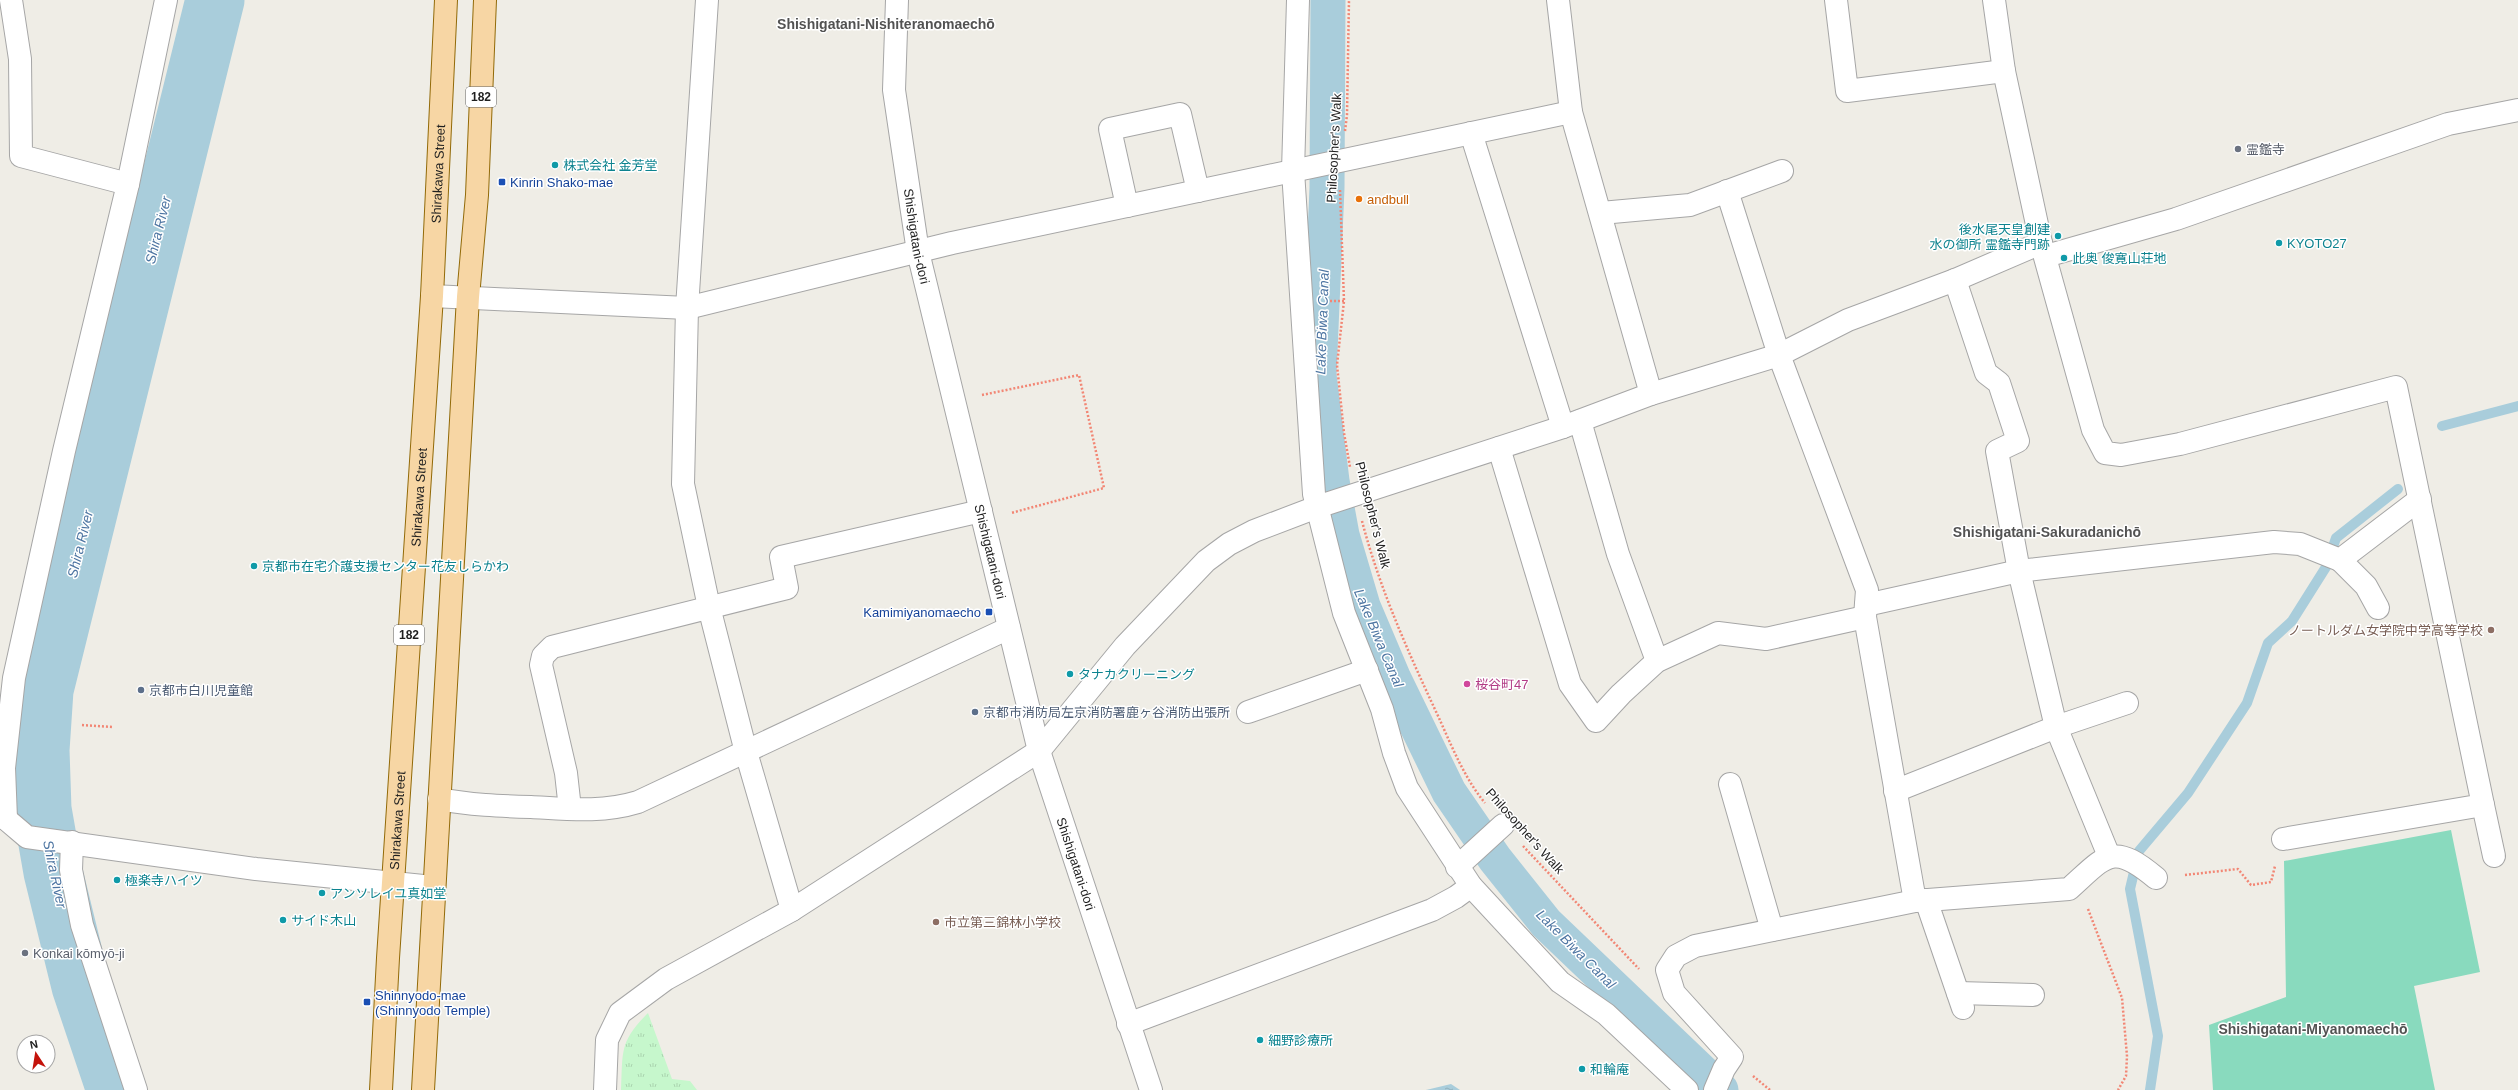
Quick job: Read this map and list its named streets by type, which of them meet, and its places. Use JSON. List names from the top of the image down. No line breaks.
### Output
{"streets":{"main road":["182","Shirakawa Street"],"street":["Shishigatani-dori"],"path":["Philosopher's Walk"]},"districts":["Shishigatani-Nishiteranomaechō","Shishigatani-Sakuradanichō","Shishigatani-Miyanomaechō"],"water":["Shira River","Lake Biwa Canal"],"places":{"other":["霊鑑寺","株式会社 金芳堂","andbull","後水尾天皇創建 水の御所 霊鑑寺門跡","KYOTO27","此奥 俊寛山荘地","京都市在宅介護支援センター花友しらかわ","ノートルダム女学院中学高等学校","タナカクリーニング","桜谷町47","京都市白川児童館","京都市消防局左京消防署鹿ヶ谷消防出張所","極楽寺ハイツ","アンソレイユ真如堂","サイド木山","市立第三錦林小学校","Konkai kōmyō-ji","細野診療所","和輪庵"],"transit":["Kinrin Shako-mae","Kamimiyanomaecho","Shinnyodo-mae (Shinnyodo Temple)"]},"north":"top"}
